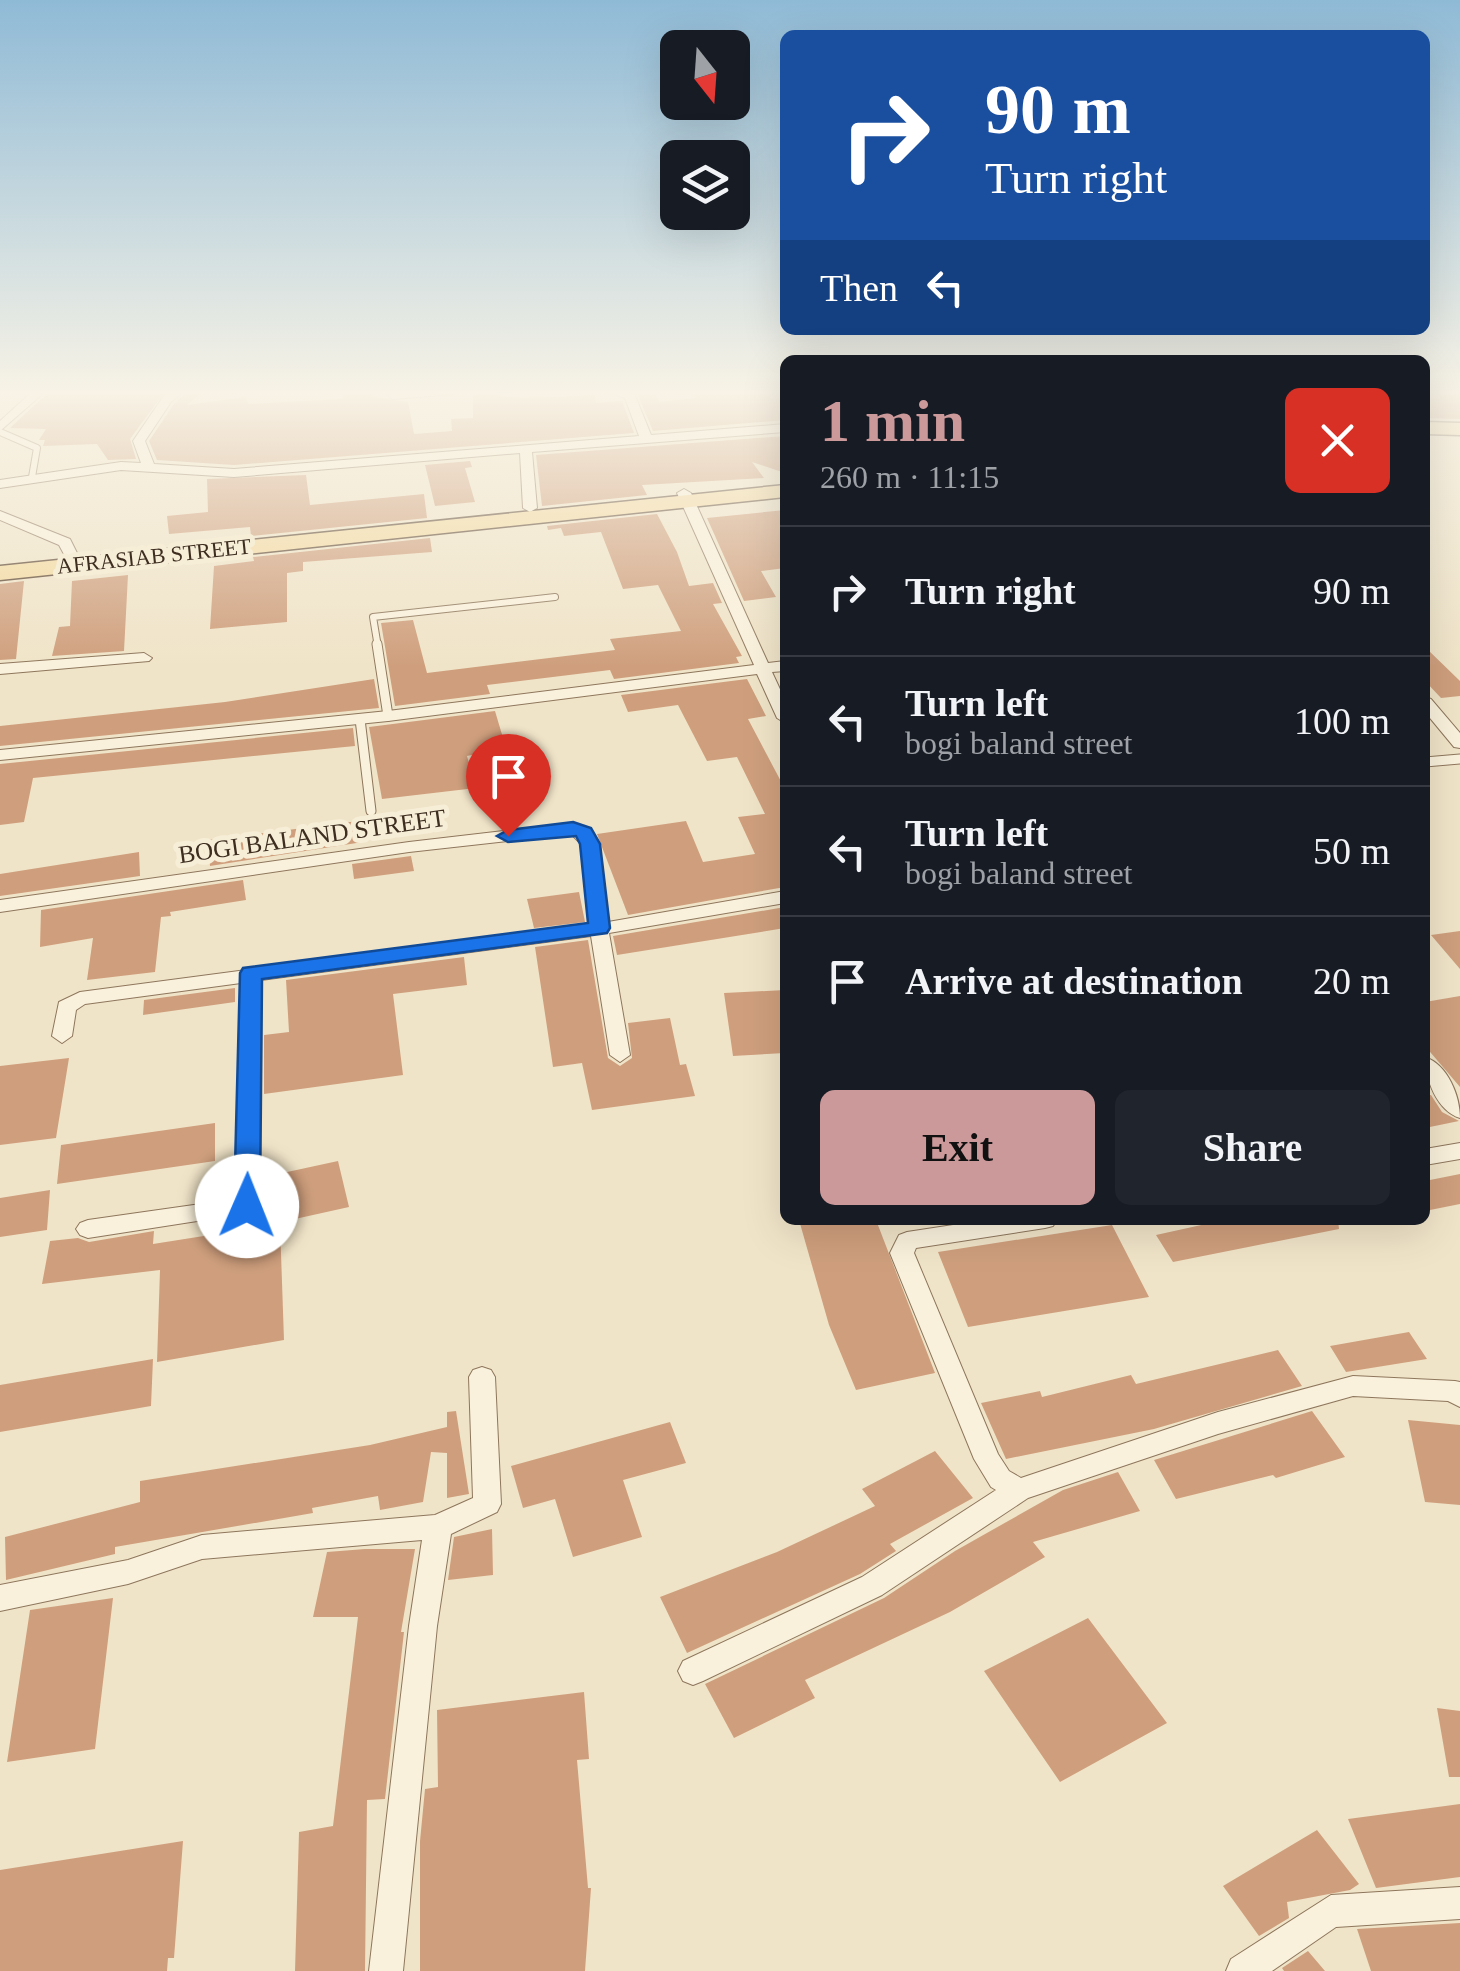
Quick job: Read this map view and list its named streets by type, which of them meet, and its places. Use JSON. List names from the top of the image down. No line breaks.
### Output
{"streets":{"main road":["AFRASIAB STREET"],"street":["BOGI BALAND STREET"]},"north":"bottom","page":{"turn":["90 m","Turn right"],"then":"Then","heading":["1 min","260 m · 11:15"],"list":[{"name":"Turn right","value":"90 m"},{"name":"Turn left","note":"bogi baland street","value":"100 m"},{"name":"Turn left","note":"bogi baland street","value":"50 m"},{"name":"Arrive at destination","value":"20 m"}],"buttons":["Exit","Share"]}}
